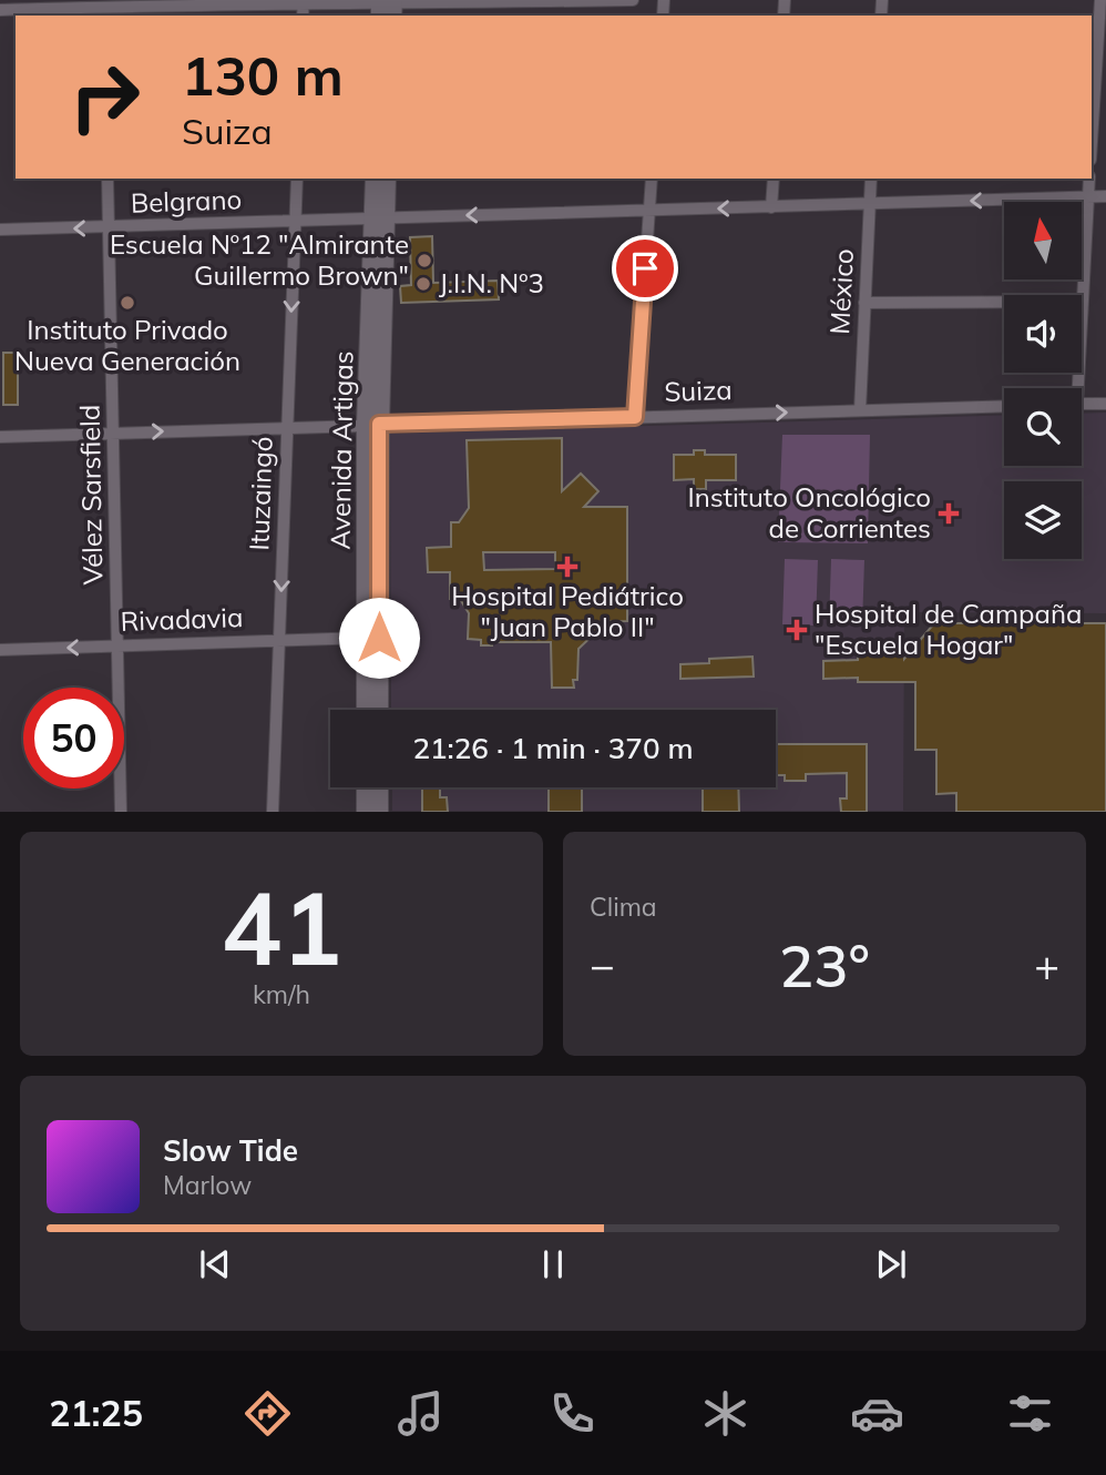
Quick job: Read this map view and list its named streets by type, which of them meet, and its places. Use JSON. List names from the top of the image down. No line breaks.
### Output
{"streets":{"main road":["Avenida Artigas"],"street":["Belgrano","México","Suiza","Ituzaingó","Vélez Sarsfield","Rivadavia"]},"crossings":[["Belgrano","México"],["Belgrano","Avenida Artigas"],["Belgrano","Ituzaingó"],["Belgrano","Vélez Sarsfield"],["México","Suiza"],["Suiza","Avenida Artigas"],["Suiza","Ituzaingó"],["Suiza","Vélez Sarsfield"],["Avenida Artigas","Rivadavia"],["Ituzaingó","Rivadavia"],["Vélez Sarsfield","Rivadavia"]],"one_way":["Belgrano","Suiza","Ituzaingó"],"places":{"other":["Escuela Nº12 \"Almirante Guillermo Brown\"","J.I.N. Nº3","Instituto Privado Nueva Generación"],"health":["Instituto Oncológico de Corrientes","Hospital Pediátrico \"Juan Pablo II\"","Hospital de Campaña \"Escuela Hogar\""]},"north":"top","page":{"turn":["130 m","Suiza"],"limit":"50","trip":"21:26 · 1 min · 370 m","tile":[["41","km/h"],"Clima"],"heat":["−","23°","+"],"song":["Slow Tide","Marlow"],"tabs":"21:25"}}
